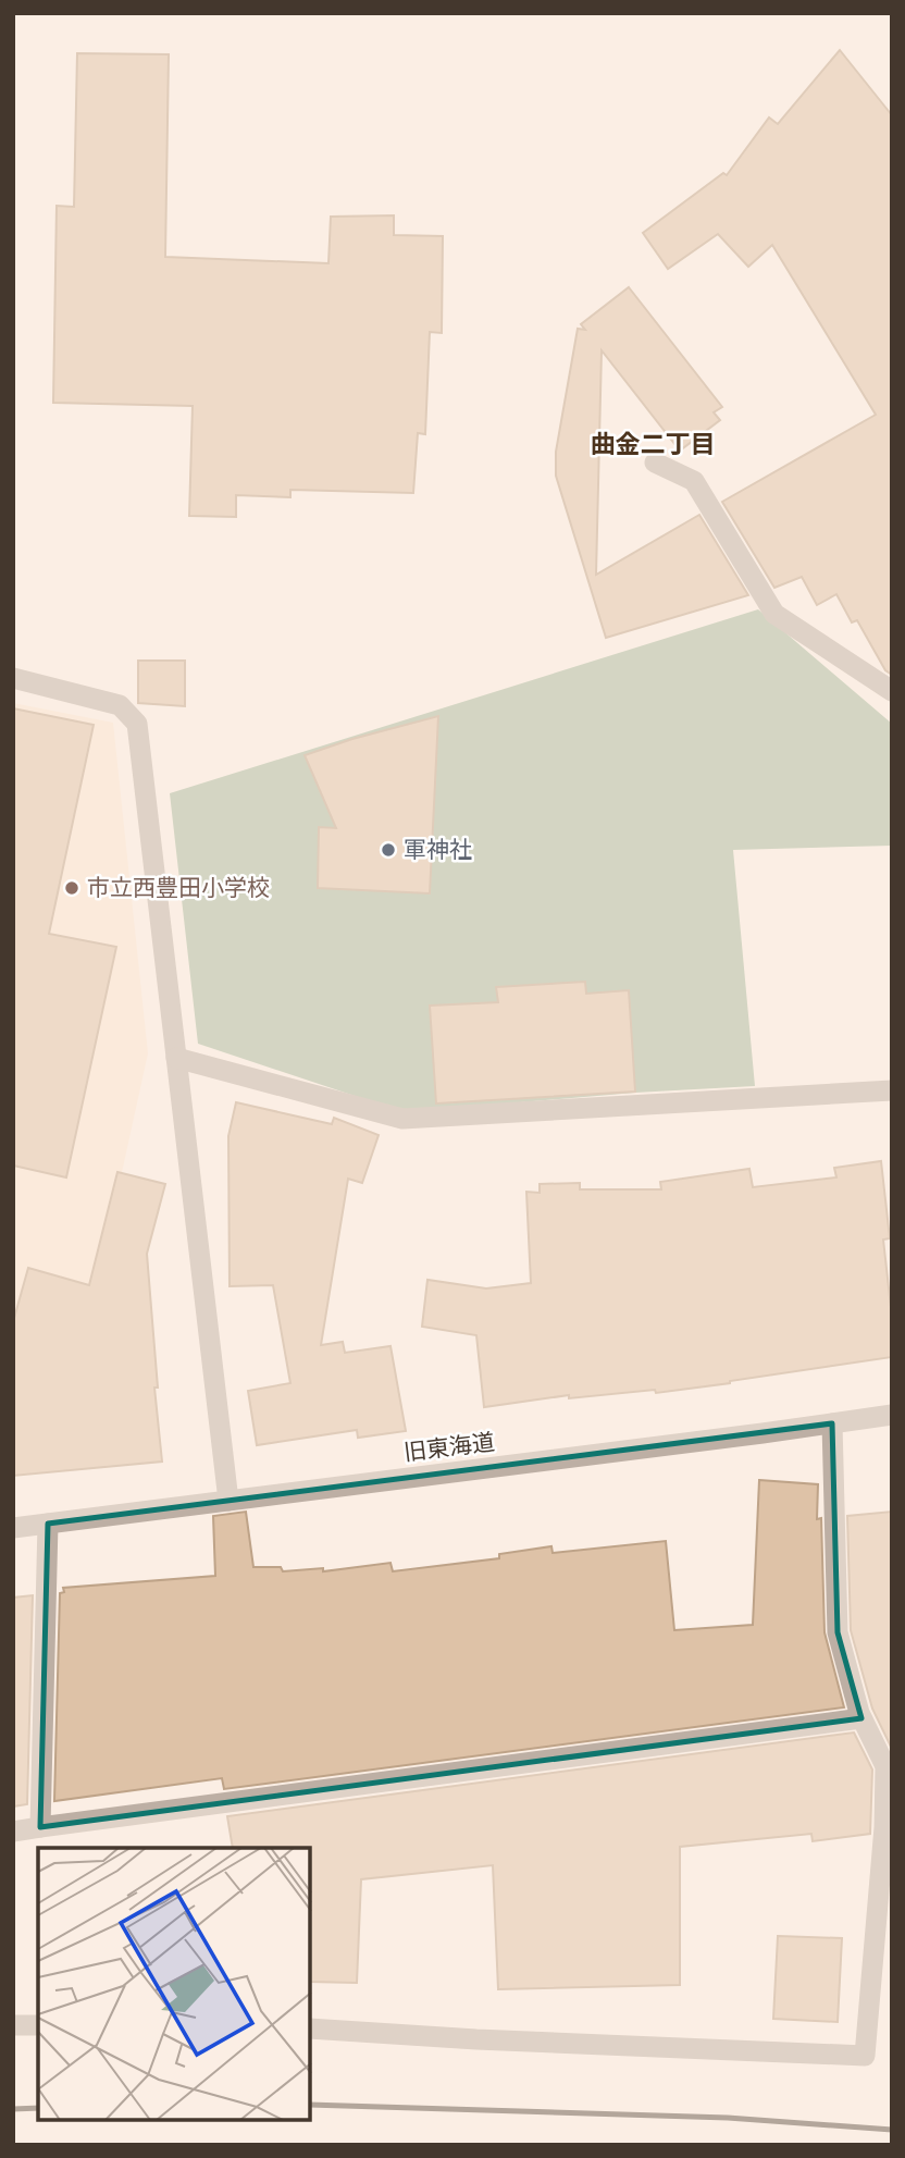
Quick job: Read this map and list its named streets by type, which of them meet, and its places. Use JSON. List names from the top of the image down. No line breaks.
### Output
{"streets":{"street":["旧東海道"]},"districts":["曲金二丁目"],"places":["軍神社","市立西豊田小学校"]}
